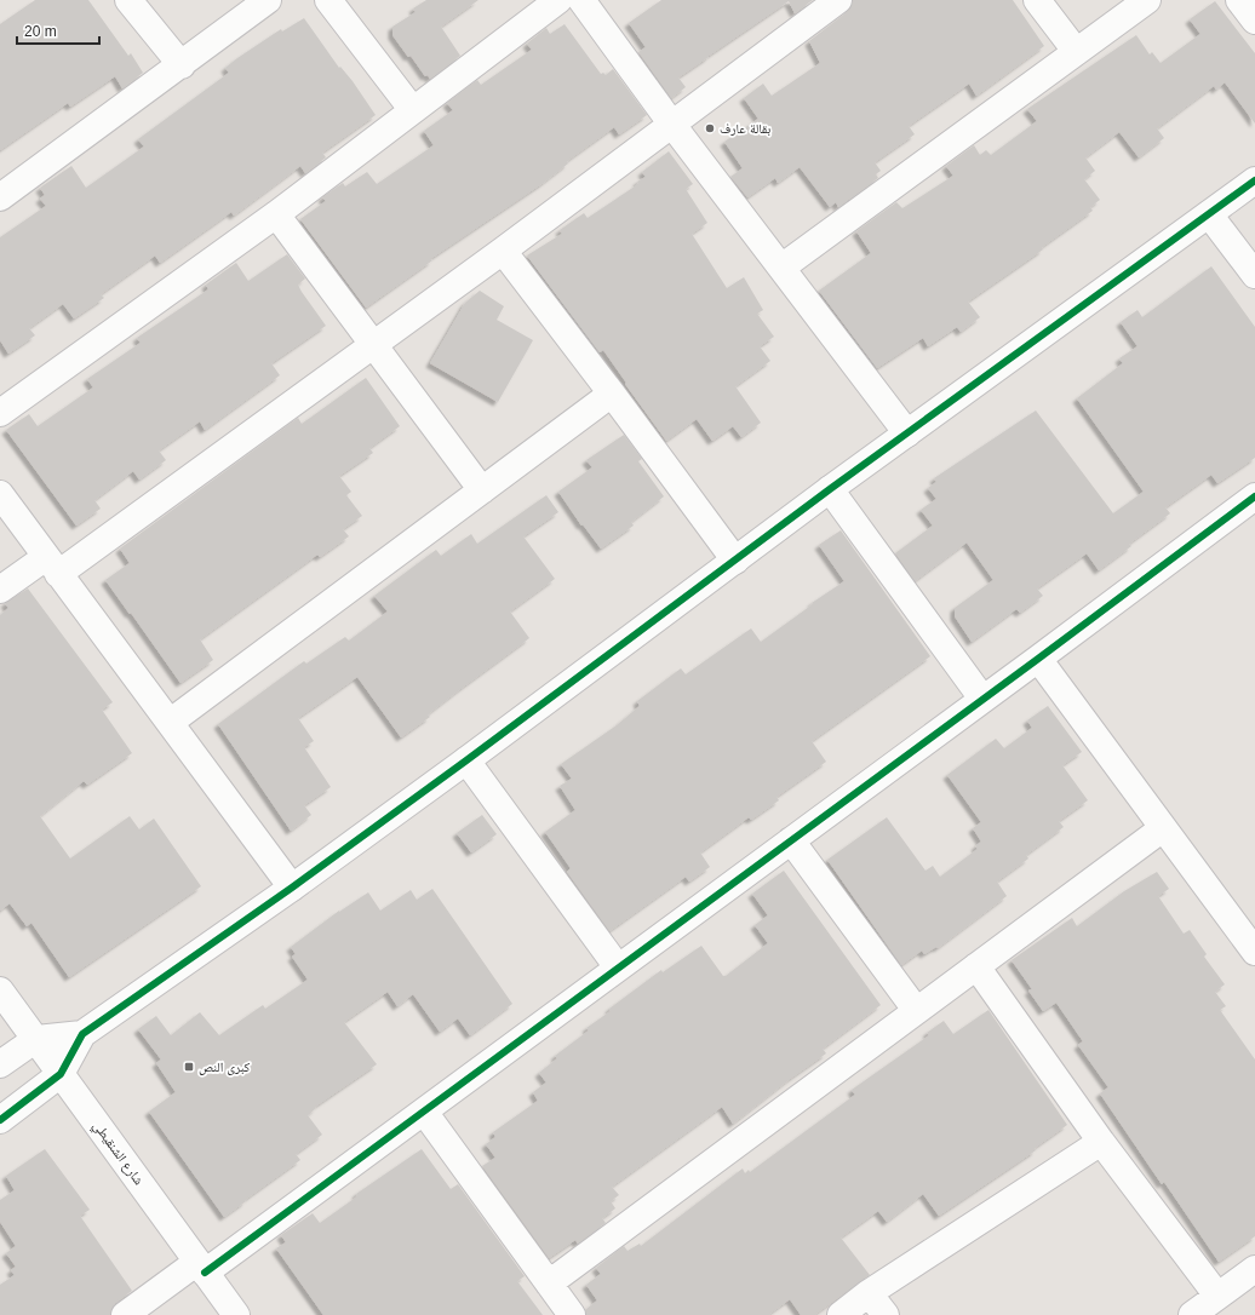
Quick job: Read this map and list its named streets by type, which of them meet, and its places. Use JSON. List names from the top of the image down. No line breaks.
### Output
{"streets":{"street":["شارع الشنقيطي"]},"places":{"other":["بقالة عارف"],"transit":["كبرى النص"]},"scale_bar":"20 m"}
